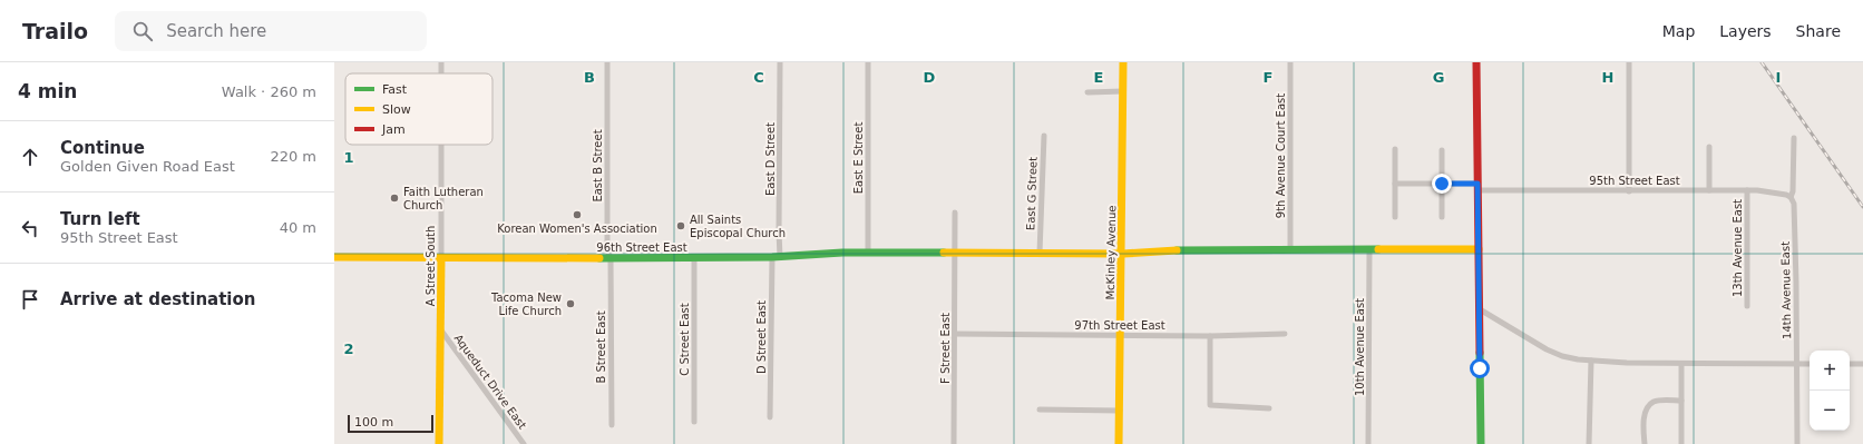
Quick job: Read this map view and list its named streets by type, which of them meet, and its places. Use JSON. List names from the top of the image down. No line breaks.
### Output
{"streets":{"street":["9th Avenue Court East","East E Street","East D Street","East B Street","95th Street East","East G Street","96th Street East","13th Avenue East","McKinley Avenue","A Street South","14th Avenue East","97th Street East","D Street East","C Street East","B Street East","10th Avenue East","F Street East","Aqueduct Drive East"]},"crossings":[["9th Avenue Court East","96th Street East"],["East E Street","96th Street East"],["East D Street","96th Street East"],["East D Street","D Street East"],["East B Street","96th Street East"],["East B Street","B Street East"],["95th Street East","13th Avenue East"],["95th Street East","14th Avenue East"],["East G Street","96th Street East"],["96th Street East","McKinley Avenue"],["96th Street East","A Street South"],["96th Street East","D Street East"],["96th Street East","C Street East"],["96th Street East","10th Avenue East"],["96th Street East","F Street East"],["McKinley Avenue","97th Street East"],["A Street South","Aqueduct Drive East"],["97th Street East","F Street East"]],"places":["Faith Lutheran Church","Korean Women's Association","All Saints Episcopal Church","Tacoma New Life Church"],"legend":["Fast","Slow","Jam"],"scale_bar":"100 m","page":{"header":"Trailo","search":"Search here","nav":["Map","Layers","Share"],"heading":["4 min","Walk · 260 m"],"list":[["Continue","Golden Given Road East","220 m"],["Turn left","95th Street East","40 m"],"Arrive at destination"],"map_buttons":["+","−"],"scale":"100 m"},"grid":{"columns":["B","C","D","E","F","G","H","I"],"rows":["1","2"]}}
